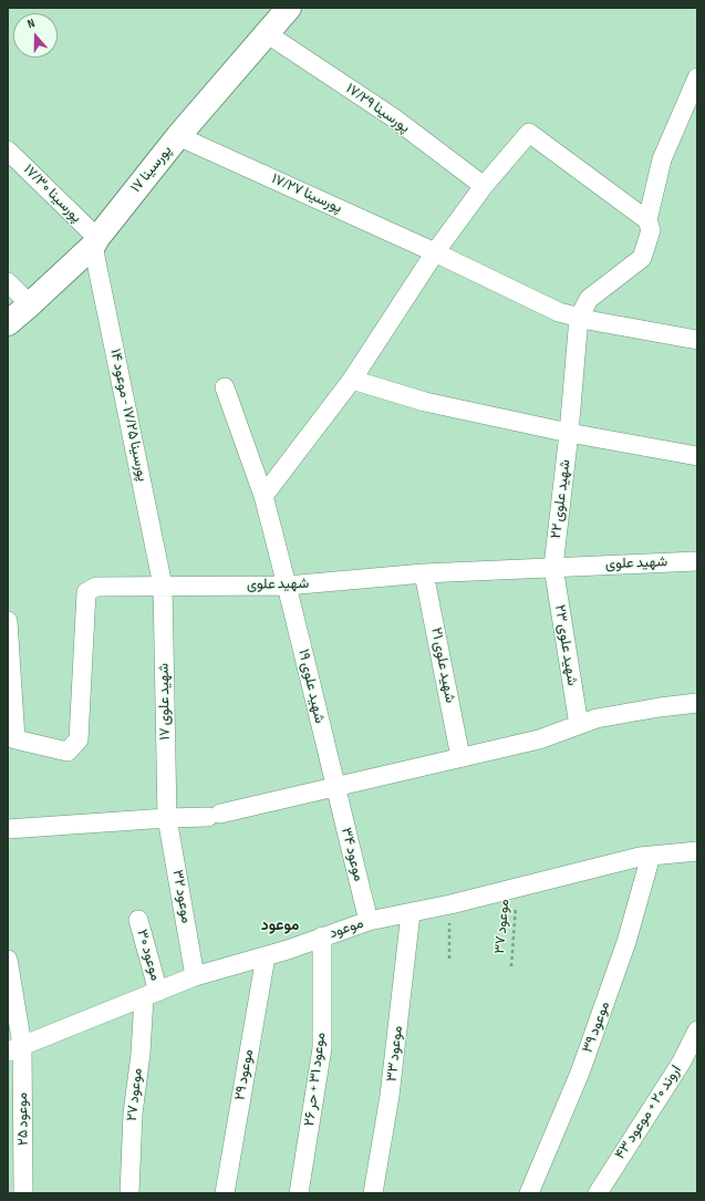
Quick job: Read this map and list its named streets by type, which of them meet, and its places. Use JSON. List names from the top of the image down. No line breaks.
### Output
{"streets":{"street":["پورسینا ۱۷/۲۹","پورسینا ۱۷","پورسینا ۱۷/۳۰","پورسینا ۱۷/۲۷","پورسینا ۱۷/۲۵ - موعود ۱۴","شهید علوی ۲۲","شهید علوی","شهید علوی ۲۳","شهید علوی ۲۱","شهید علوی ۱۹","شهید علوی ۱۷","موعود ۳۴","موعود ۳۲","موعود","موعود ۳۰","موعود ۳۹","موعود ۳۳","موعود ۲۹","موعود ۳۱ + حر ۲۶","موعود ۲۷","اروند ۲۰ + موعود ۴۳","موعود ۲۵"],"path":["موعود ۳۷"]},"crossings":[["پورسینا ۱۷/۲۹","پورسینا ۱۷"],["پورسینا ۱۷","پورسینا ۱۷/۳۰"],["پورسینا ۱۷","پورسینا ۱۷/۲۷"],["پورسینا ۱۷","پورسینا ۱۷/۲۵ - موعود ۱۴"],["پورسینا ۱۷/۳۰","پورسینا ۱۷/۲۵ - موعود ۱۴"],["پورسینا ۱۷/۲۷","شهید علوی ۲۲"],["پورسینا ۱۷/۲۵ - موعود ۱۴","شهید علوی"],["پورسینا ۱۷/۲۵ - موعود ۱۴","شهید علوی ۱۷"],["شهید علوی ۲۲","شهید علوی"],["شهید علوی ۲۲","شهید علوی ۲۳"],["شهید علوی","شهید علوی ۲۳"],["شهید علوی","شهید علوی ۲۱"],["شهید علوی","شهید علوی ۱۹"],["شهید علوی","شهید علوی ۱۷"],["شهید علوی ۱۹","موعود ۳۴"],["شهید علوی ۱۷","موعود ۳۲"],["موعود ۳۴","موعود"],["موعود ۳۲","موعود"],["موعود ۳۷","موعود"],["موعود","موعود ۳۰"],["موعود","موعود ۳۹"],["موعود","موعود ۳۳"],["موعود","موعود ۲۹"],["موعود","موعود ۳۱ + حر ۲۶"],["موعود","موعود ۲۷"],["موعود","موعود ۲۵"],["موعود ۳۰","موعود ۲۷"]],"districts":["موعود"],"north":"top"}
